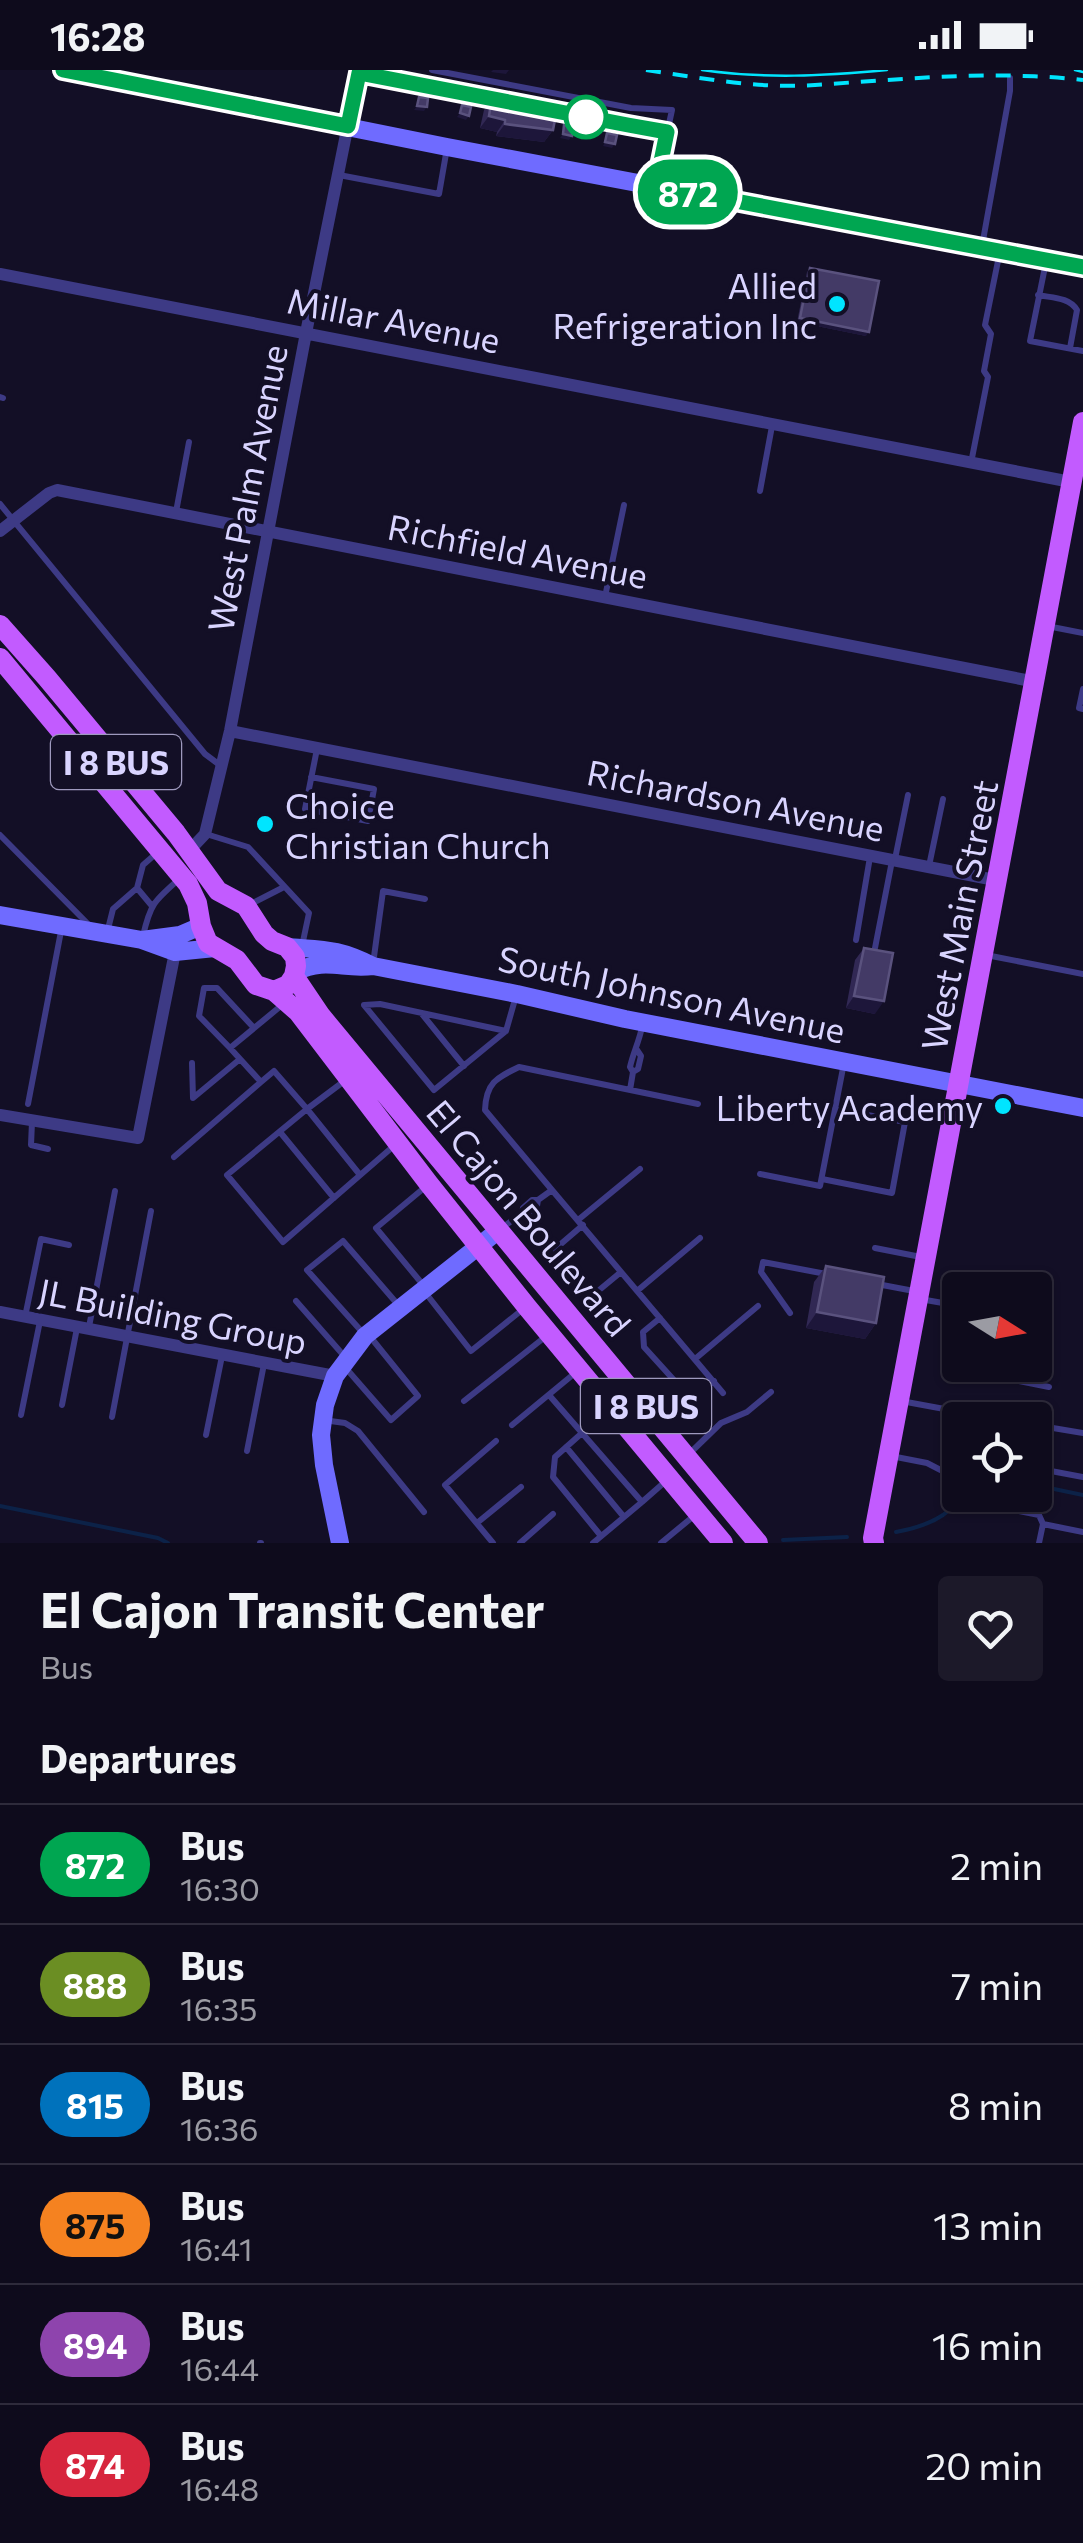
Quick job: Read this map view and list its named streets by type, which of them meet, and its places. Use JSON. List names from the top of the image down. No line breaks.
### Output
{"streets":{"main road":["I 8 BUS","West Main Street","South Johnson Avenue","El Cajon Boulevard"],"street":["Millar Avenue","West Palm Avenue","Richfield Avenue","Richardson Avenue","JL Building Group"]},"crossings":[["Millar Avenue","West Palm Avenue"],["Millar Avenue","West Main Street"],["West Palm Avenue","Richfield Avenue"],["West Palm Avenue","I 8 BUS"],["West Palm Avenue","Richardson Avenue"],["Richfield Avenue","West Main Street"],["I 8 BUS","South Johnson Avenue"],["I 8 BUS","El Cajon Boulevard"],["Richardson Avenue","West Main Street"],["West Main Street","South Johnson Avenue"],["South Johnson Avenue","El Cajon Boulevard"]],"places":["Allied Refrigeration Inc","Choice Christian Church","Liberty Academy"],"lines":["bus line 872"],"north":"right","page":{"status":"16:28","on_map":"872","heading":[["El Cajon Transit Center","Bus"],"Departures"],"list":[{"mark":"872","name":"Bus","note":"16:30","value":"2 min"},{"mark":"888","name":"Bus","note":"16:35","value":"7 min"},{"mark":"815","name":"Bus","note":"16:36","value":"8 min"},{"mark":"875","name":"Bus","note":"16:41","value":"13 min"},{"mark":"894","name":"Bus","note":"16:44","value":"16 min"},{"mark":"874","name":"Bus","note":"16:48","value":"20 min"}]}}
